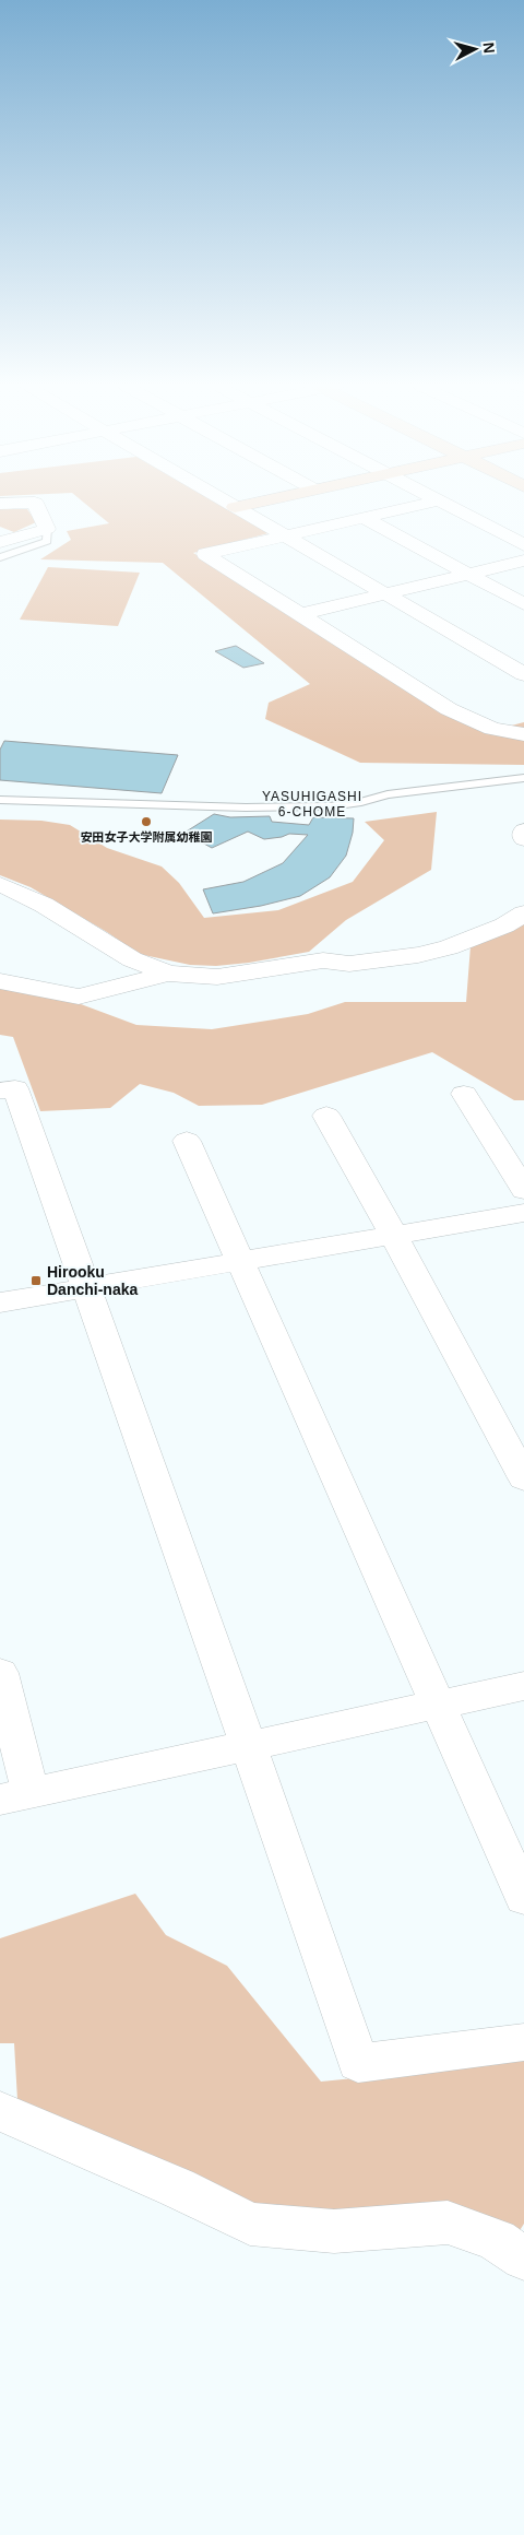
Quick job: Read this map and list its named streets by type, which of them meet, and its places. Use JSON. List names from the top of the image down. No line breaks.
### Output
{"districts":["YASUHIGASHI 6-CHOME"],"places":{"other":["安田女子大学附属幼稚園"],"transit":["Hirooku Danchi-naka"]},"north":"right"}
